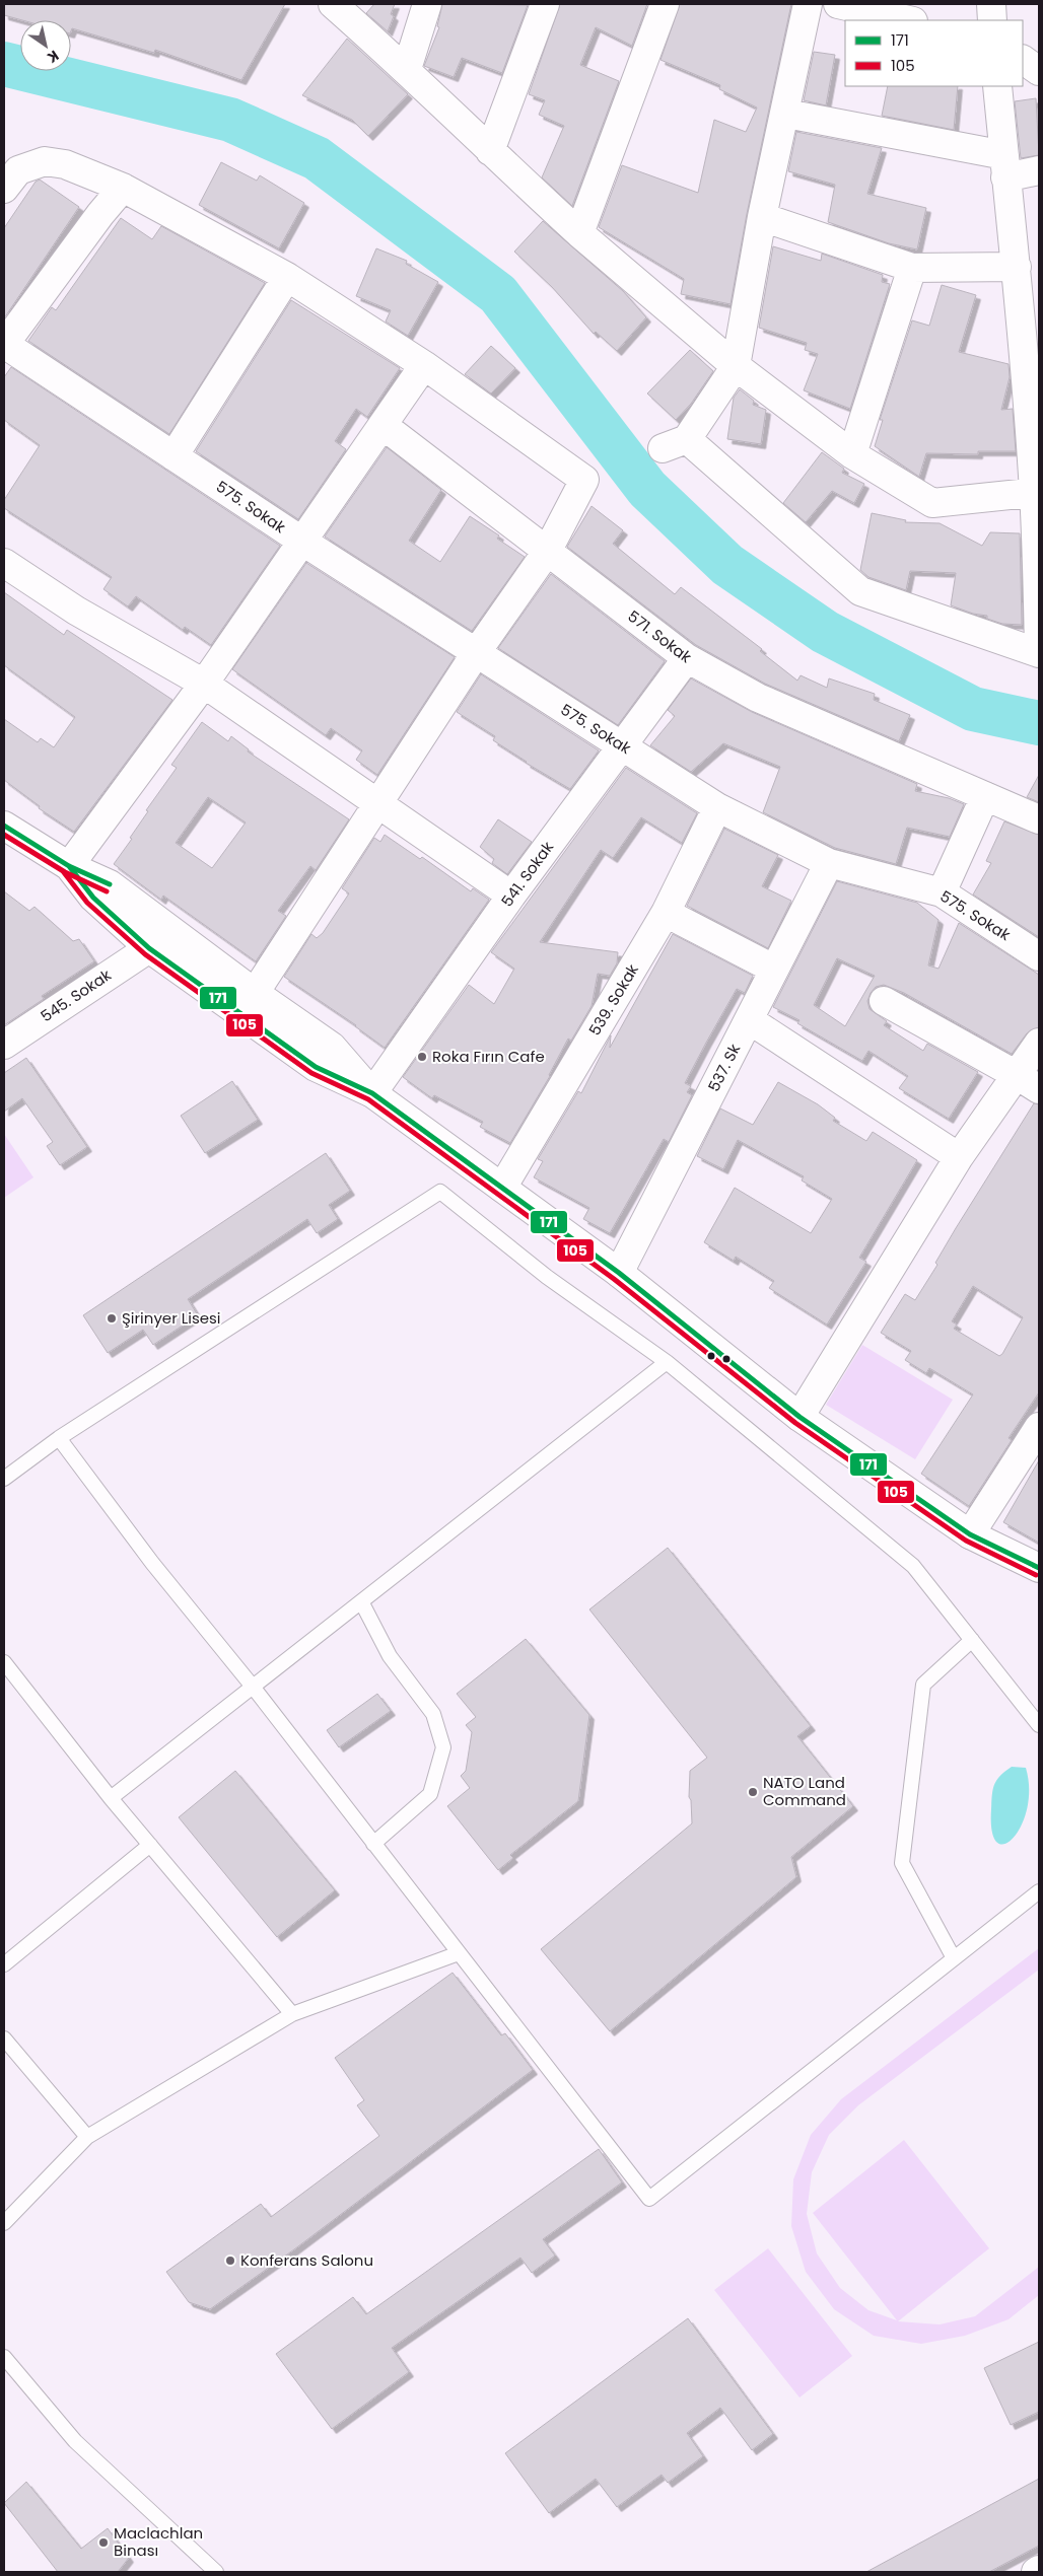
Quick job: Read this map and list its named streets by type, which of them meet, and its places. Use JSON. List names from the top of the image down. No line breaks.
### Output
{"streets":{"street":["575. Sokak","571. Sokak","541. Sokak","545. Sokak","539. Sokak","537. Sk"]},"crossings":[["575. Sokak","541. Sokak"],["575. Sokak","539. Sokak"],["575. Sokak","537. Sk"],["571. Sokak","541. Sokak"]],"places":["Roka Fırın Cafe","Şirinyer Lisesi","NATO Land Command","Konferans Salonu","Maclachlan Binası"],"lines":["transit line 171","transit line 105"],"legend":["171","105"],"north":"bottom right"}
